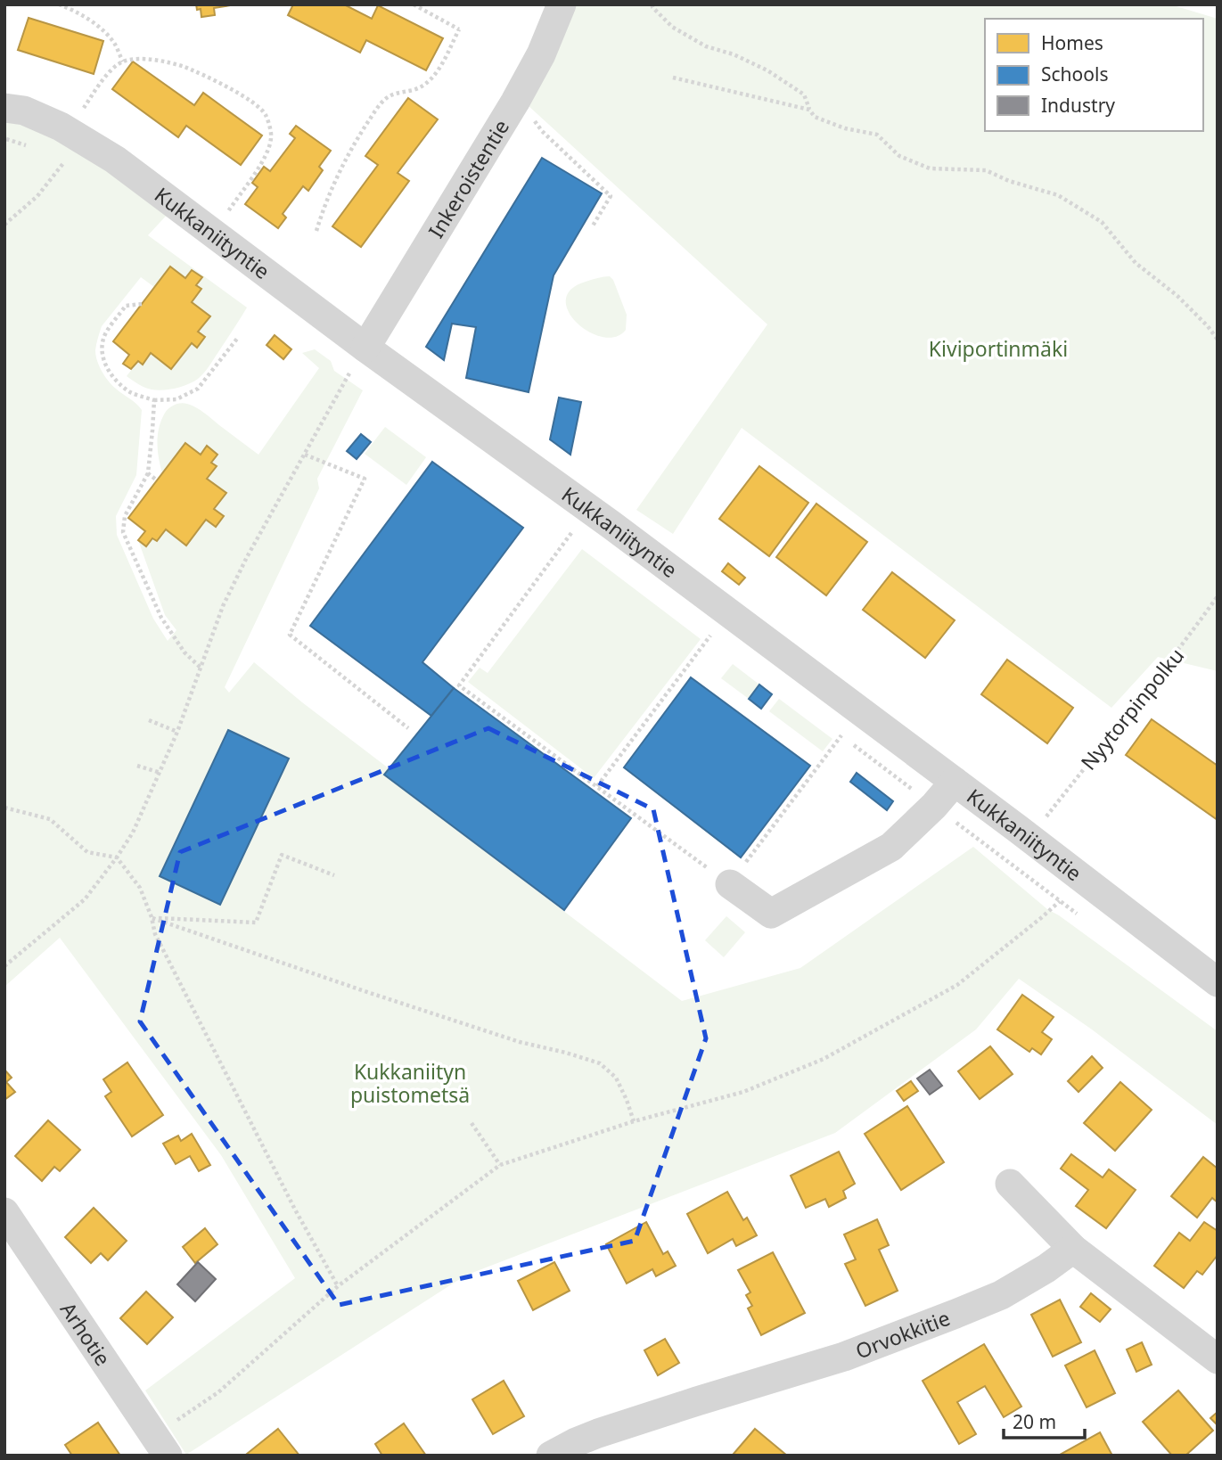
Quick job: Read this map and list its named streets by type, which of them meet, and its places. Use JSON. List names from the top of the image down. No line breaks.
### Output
{"streets":{"street":["Inkeroistentie","Kukkaniityntie","Orvokkitie","Arhotie"],"path":["Nyytorpinpolku"]},"crossings":[["Inkeroistentie","Kukkaniityntie"]],"parks":["Kiviportinmäki","Kukkaniityn puistometsä"],"legend":["Homes","Schools","Industry"],"scale_bar":"20 m"}
